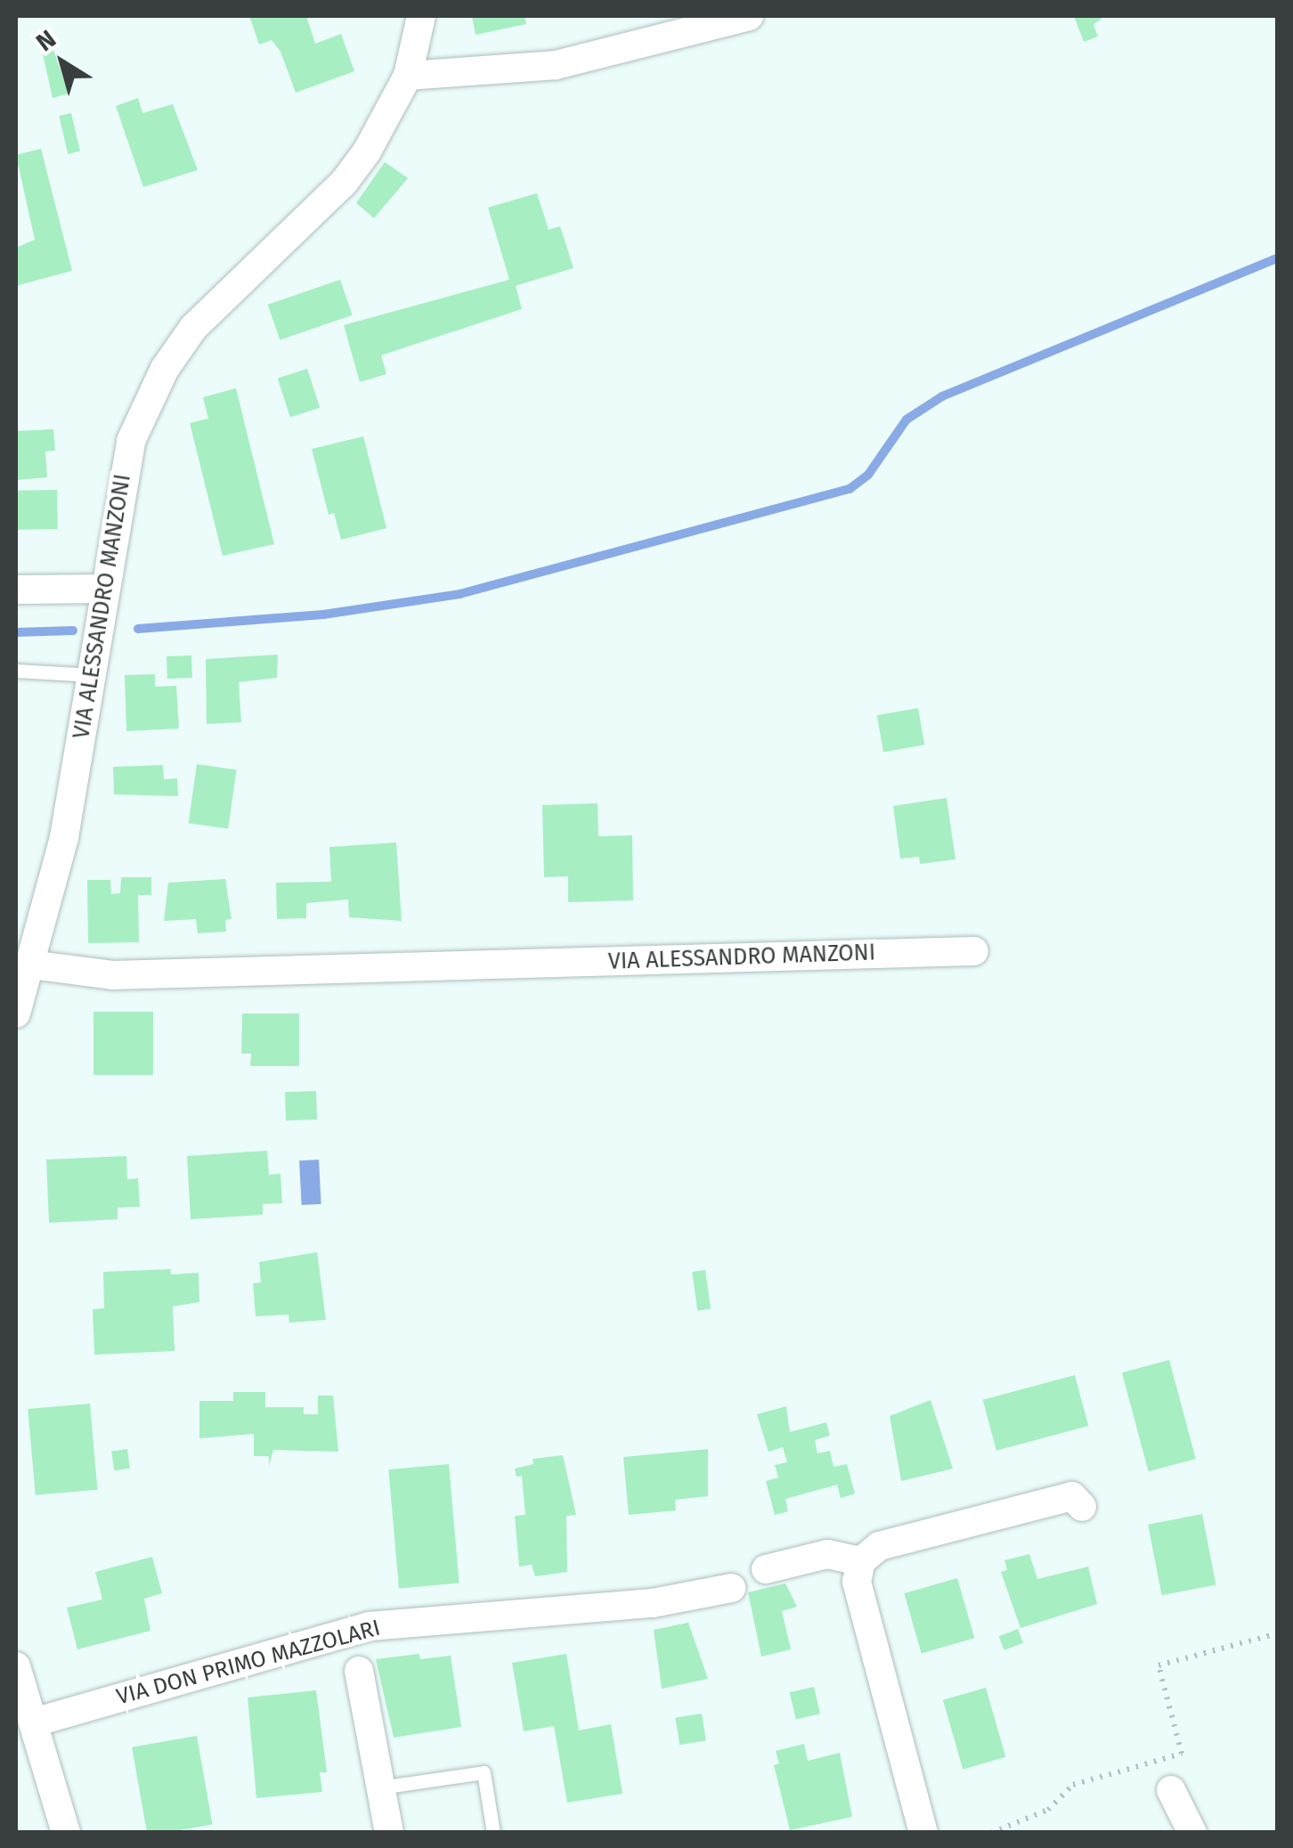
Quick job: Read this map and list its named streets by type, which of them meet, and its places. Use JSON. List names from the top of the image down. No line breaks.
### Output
{"streets":{"street":["VIA ALESSANDRO MANZONI","VIA DON PRIMO MAZZOLARI"]},"north":"top left"}
